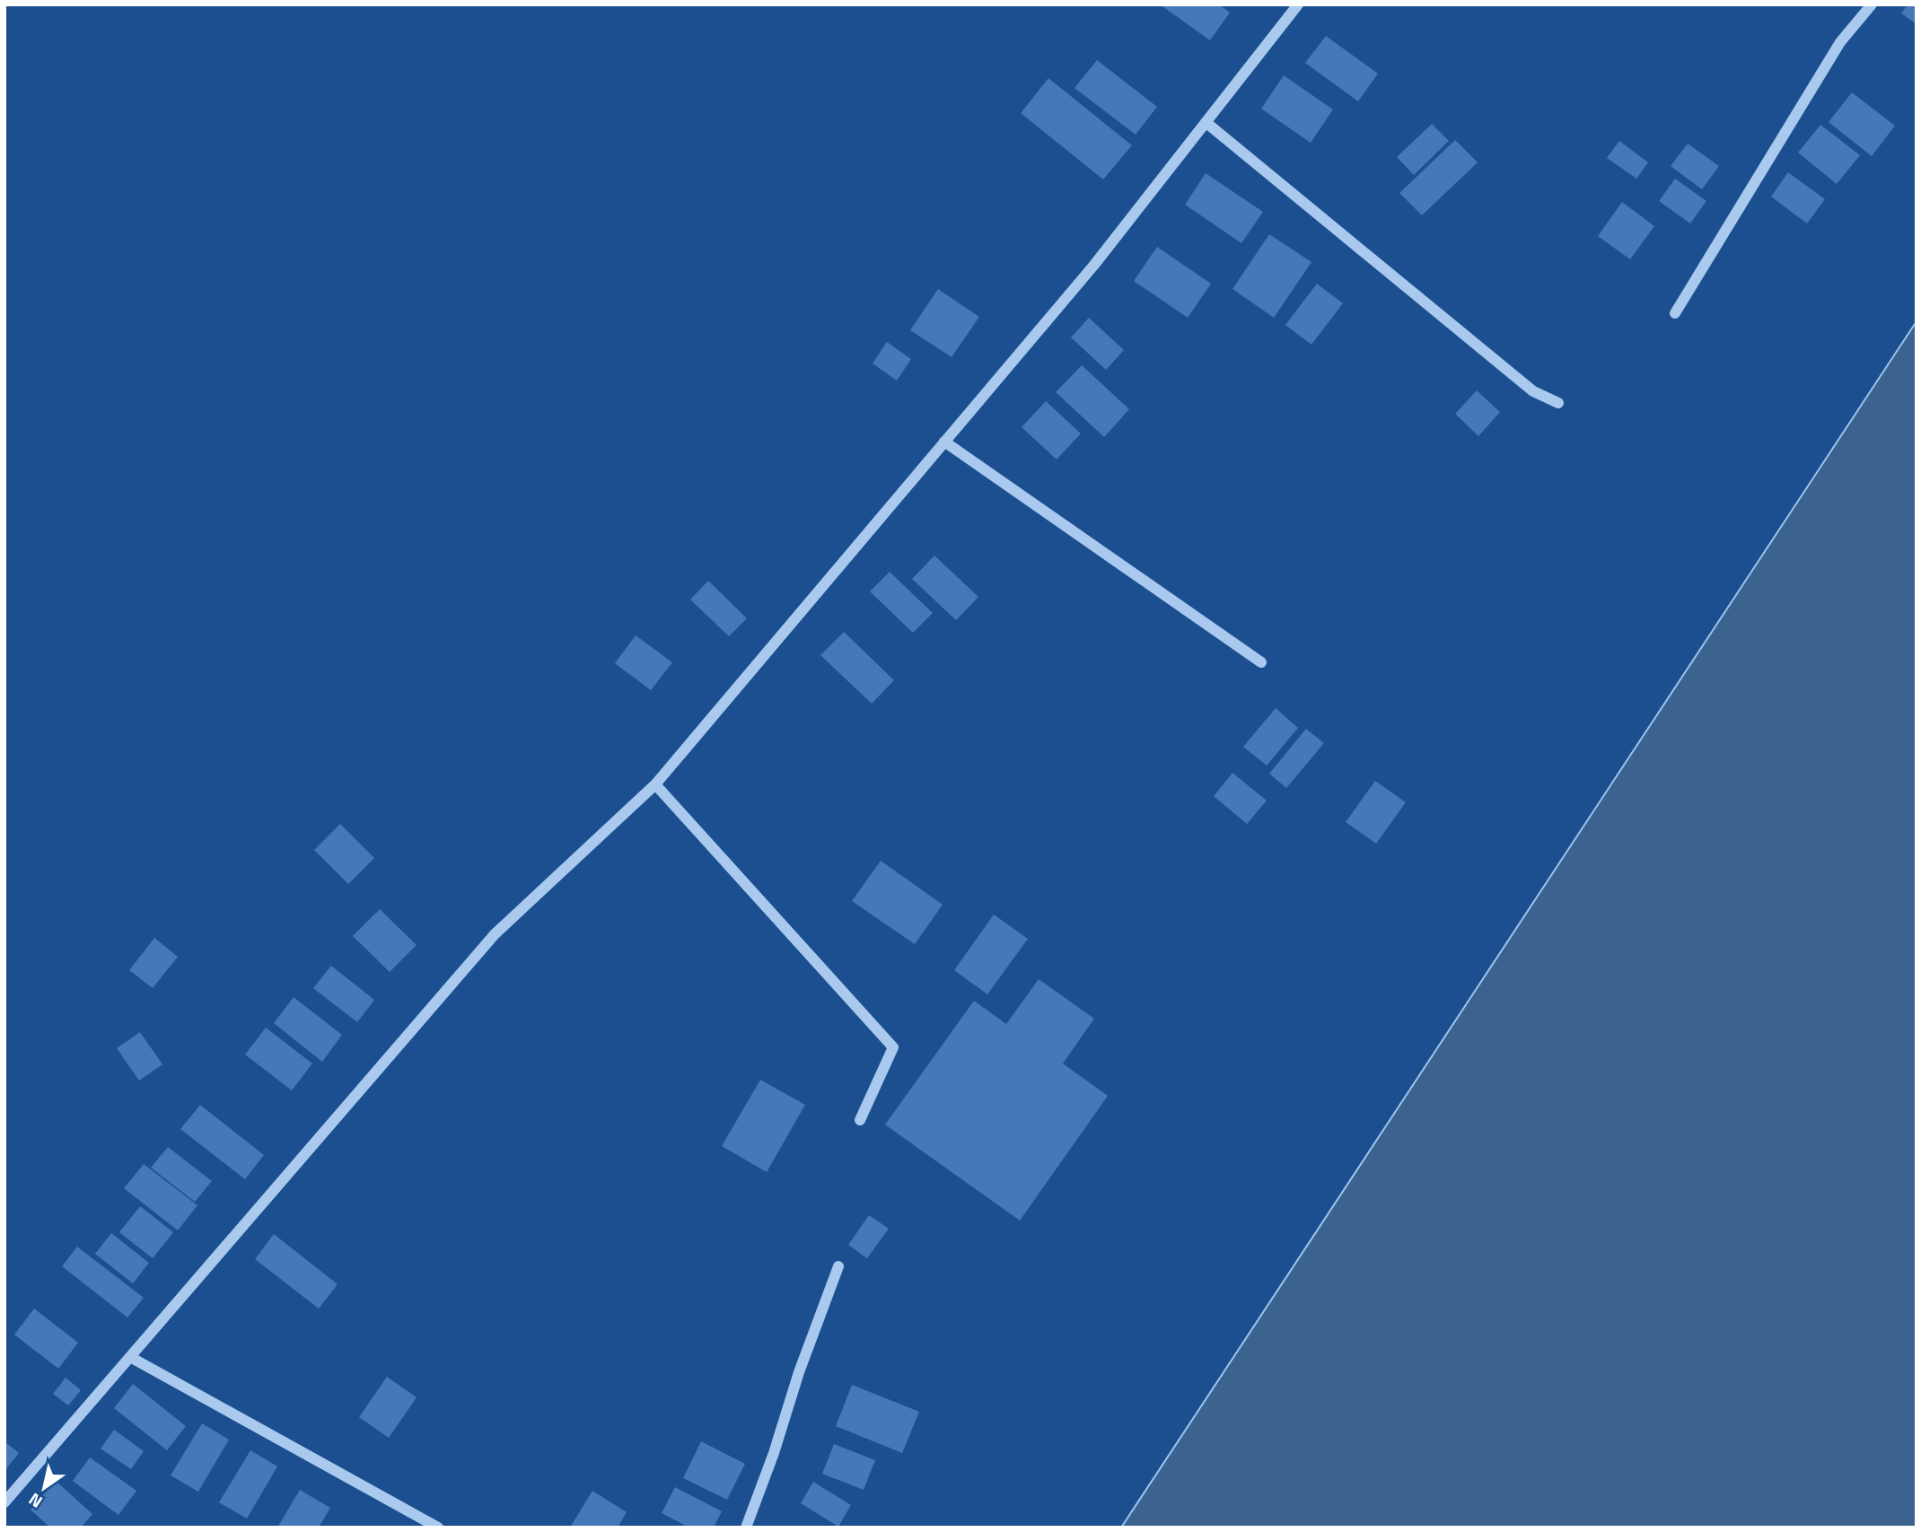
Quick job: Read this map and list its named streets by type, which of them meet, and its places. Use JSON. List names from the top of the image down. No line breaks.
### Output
{"north":"bottom left"}
